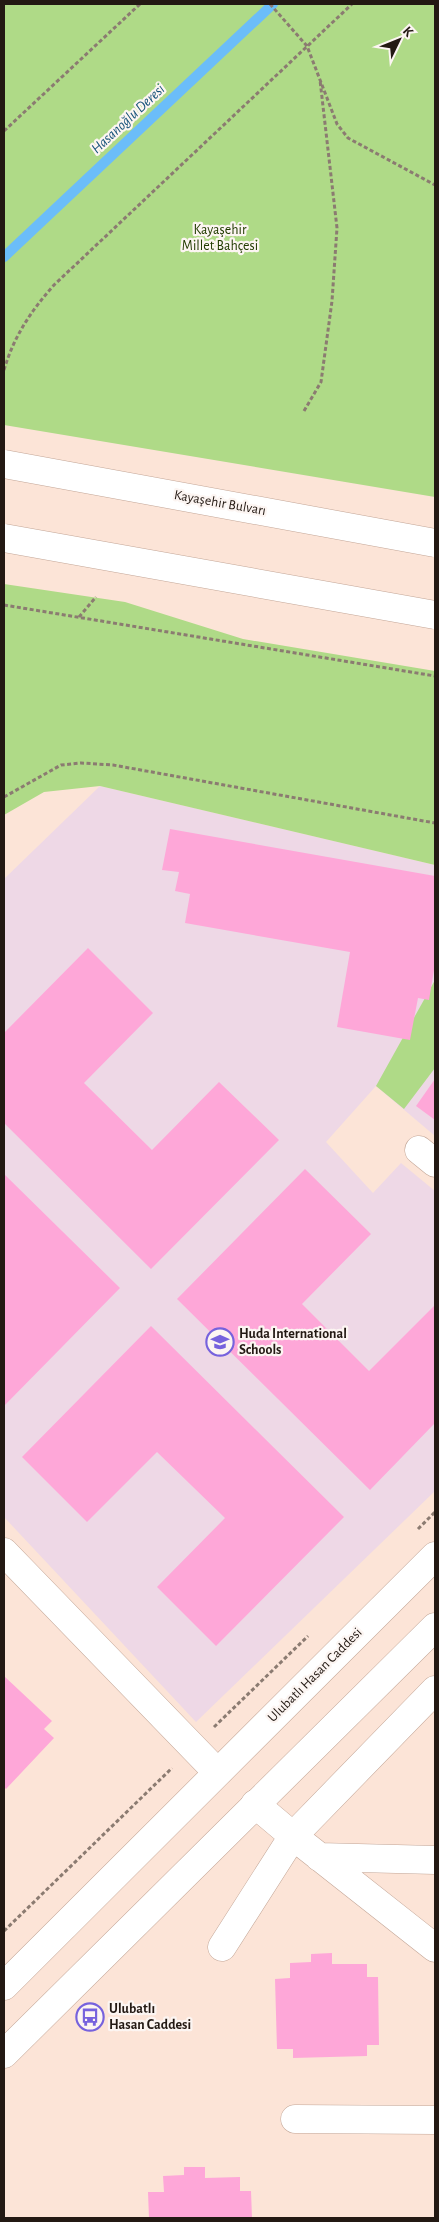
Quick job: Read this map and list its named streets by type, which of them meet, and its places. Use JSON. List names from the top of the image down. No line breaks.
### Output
{"streets":{"main road":["Kayaşehir Bulvarı","Ulubatlı Hasan Caddesi"]},"water":["Hasanoğlu Deresi"],"parks":["Kayaşehir Millet Bahçesi"],"places":{"school or university":["Huda International Schools"],"bus stop":["Ulubatlı Hasan Caddesi"]},"north":"top right"}
